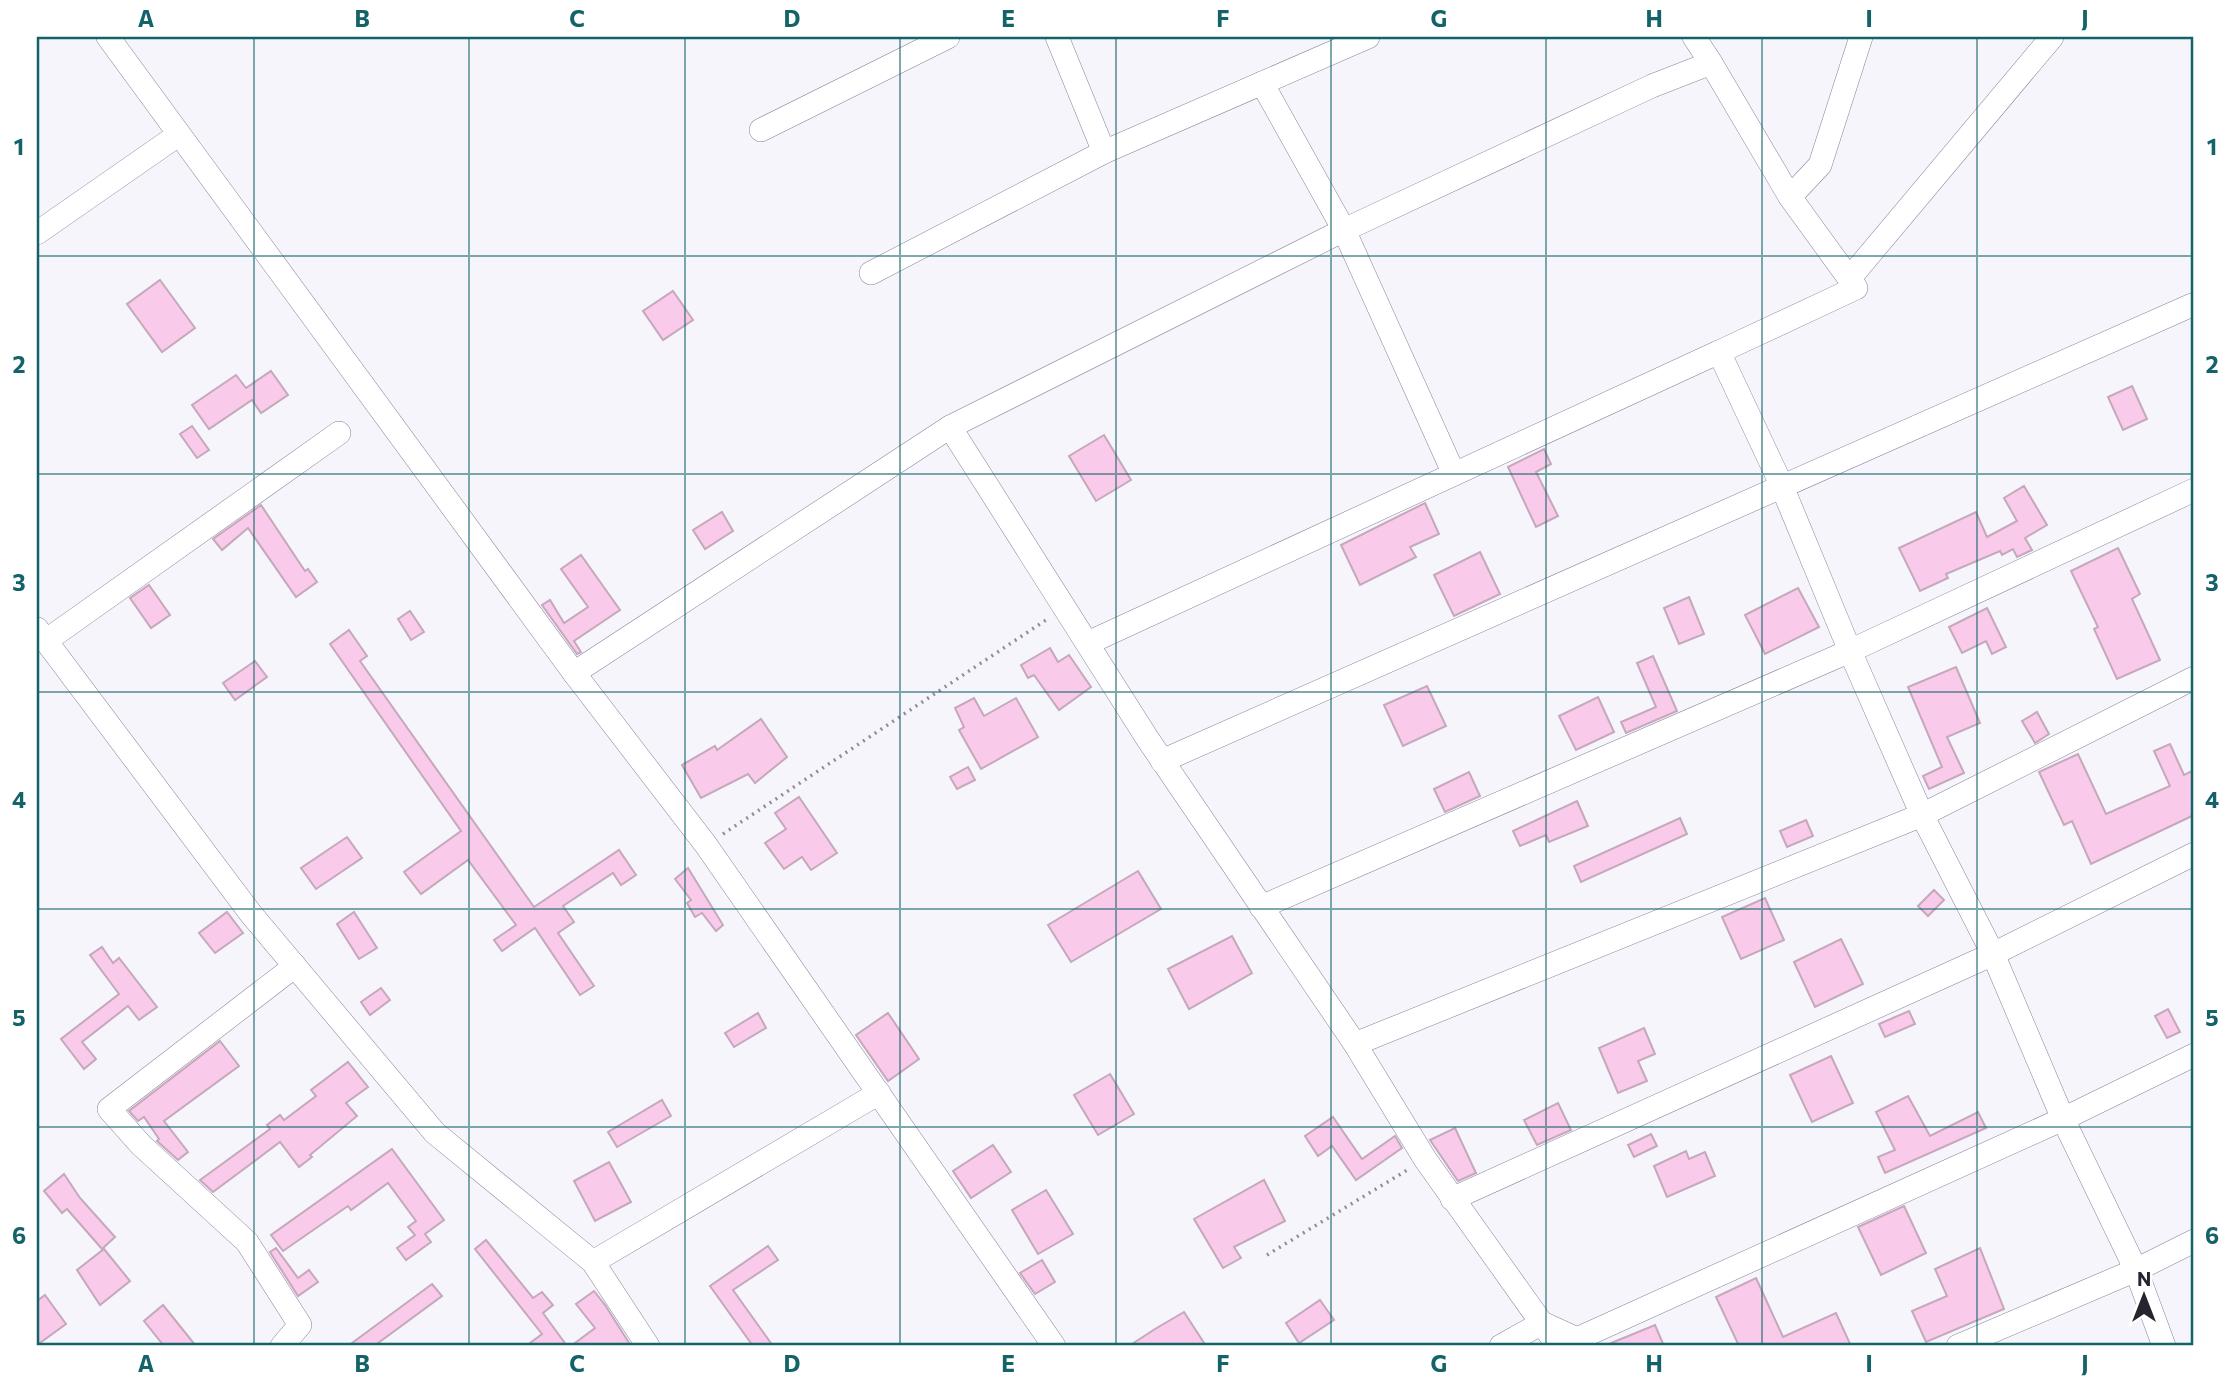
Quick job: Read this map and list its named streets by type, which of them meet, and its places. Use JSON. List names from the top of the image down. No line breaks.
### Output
{"north":"top","grid":{"columns":["A","B","C","D","E","F","G","H","I","J"],"rows":["1","2","3","4","5","6"]}}
